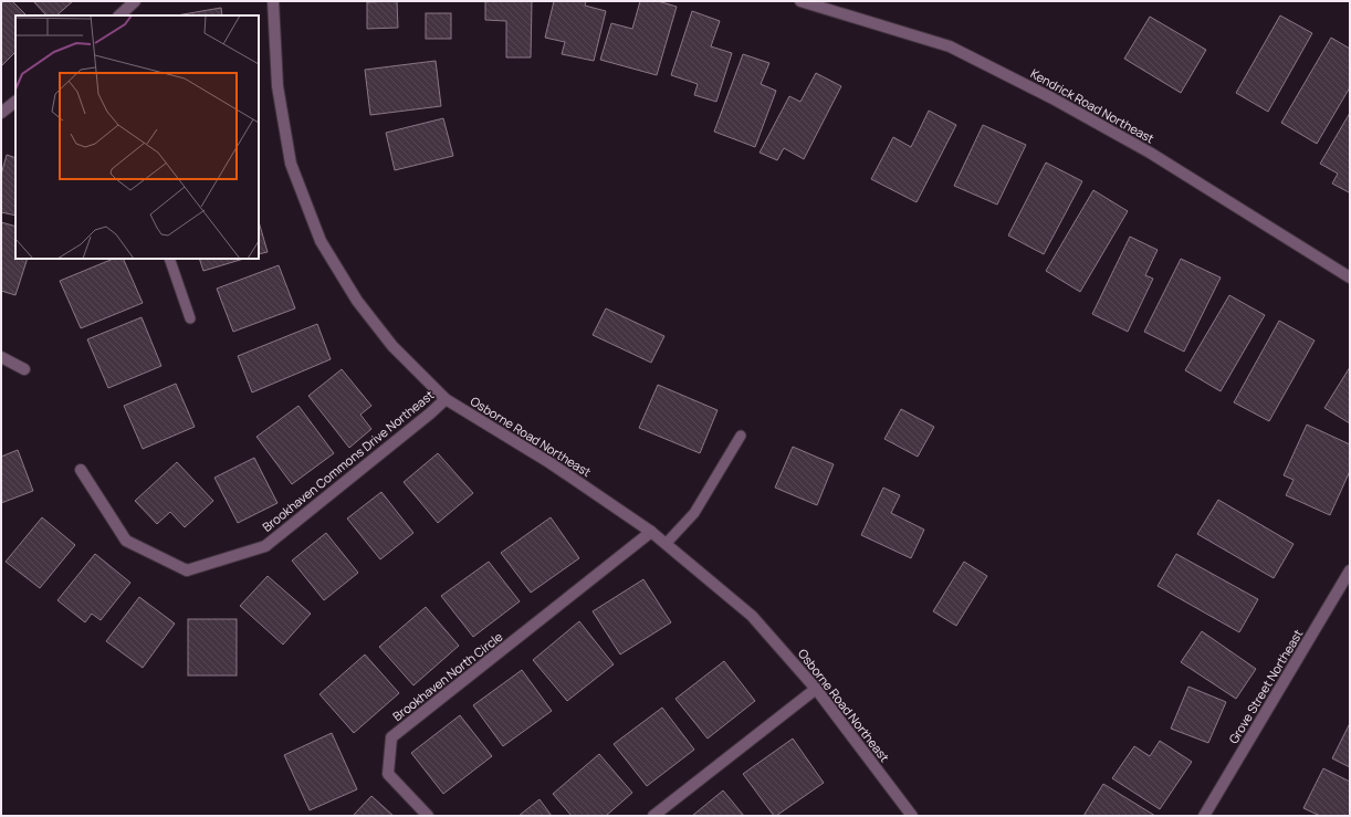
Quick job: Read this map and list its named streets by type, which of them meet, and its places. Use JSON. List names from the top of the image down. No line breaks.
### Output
{"streets":{"street":["Kendrick Road Northeast","Osborne Road Northeast","Brookhaven Commons Drive Northeast","Brookhaven North Circle","Grove Street Northeast"]},"crossings":[["Osborne Road Northeast","Brookhaven Commons Drive Northeast"],["Osborne Road Northeast","Brookhaven North Circle"]]}
